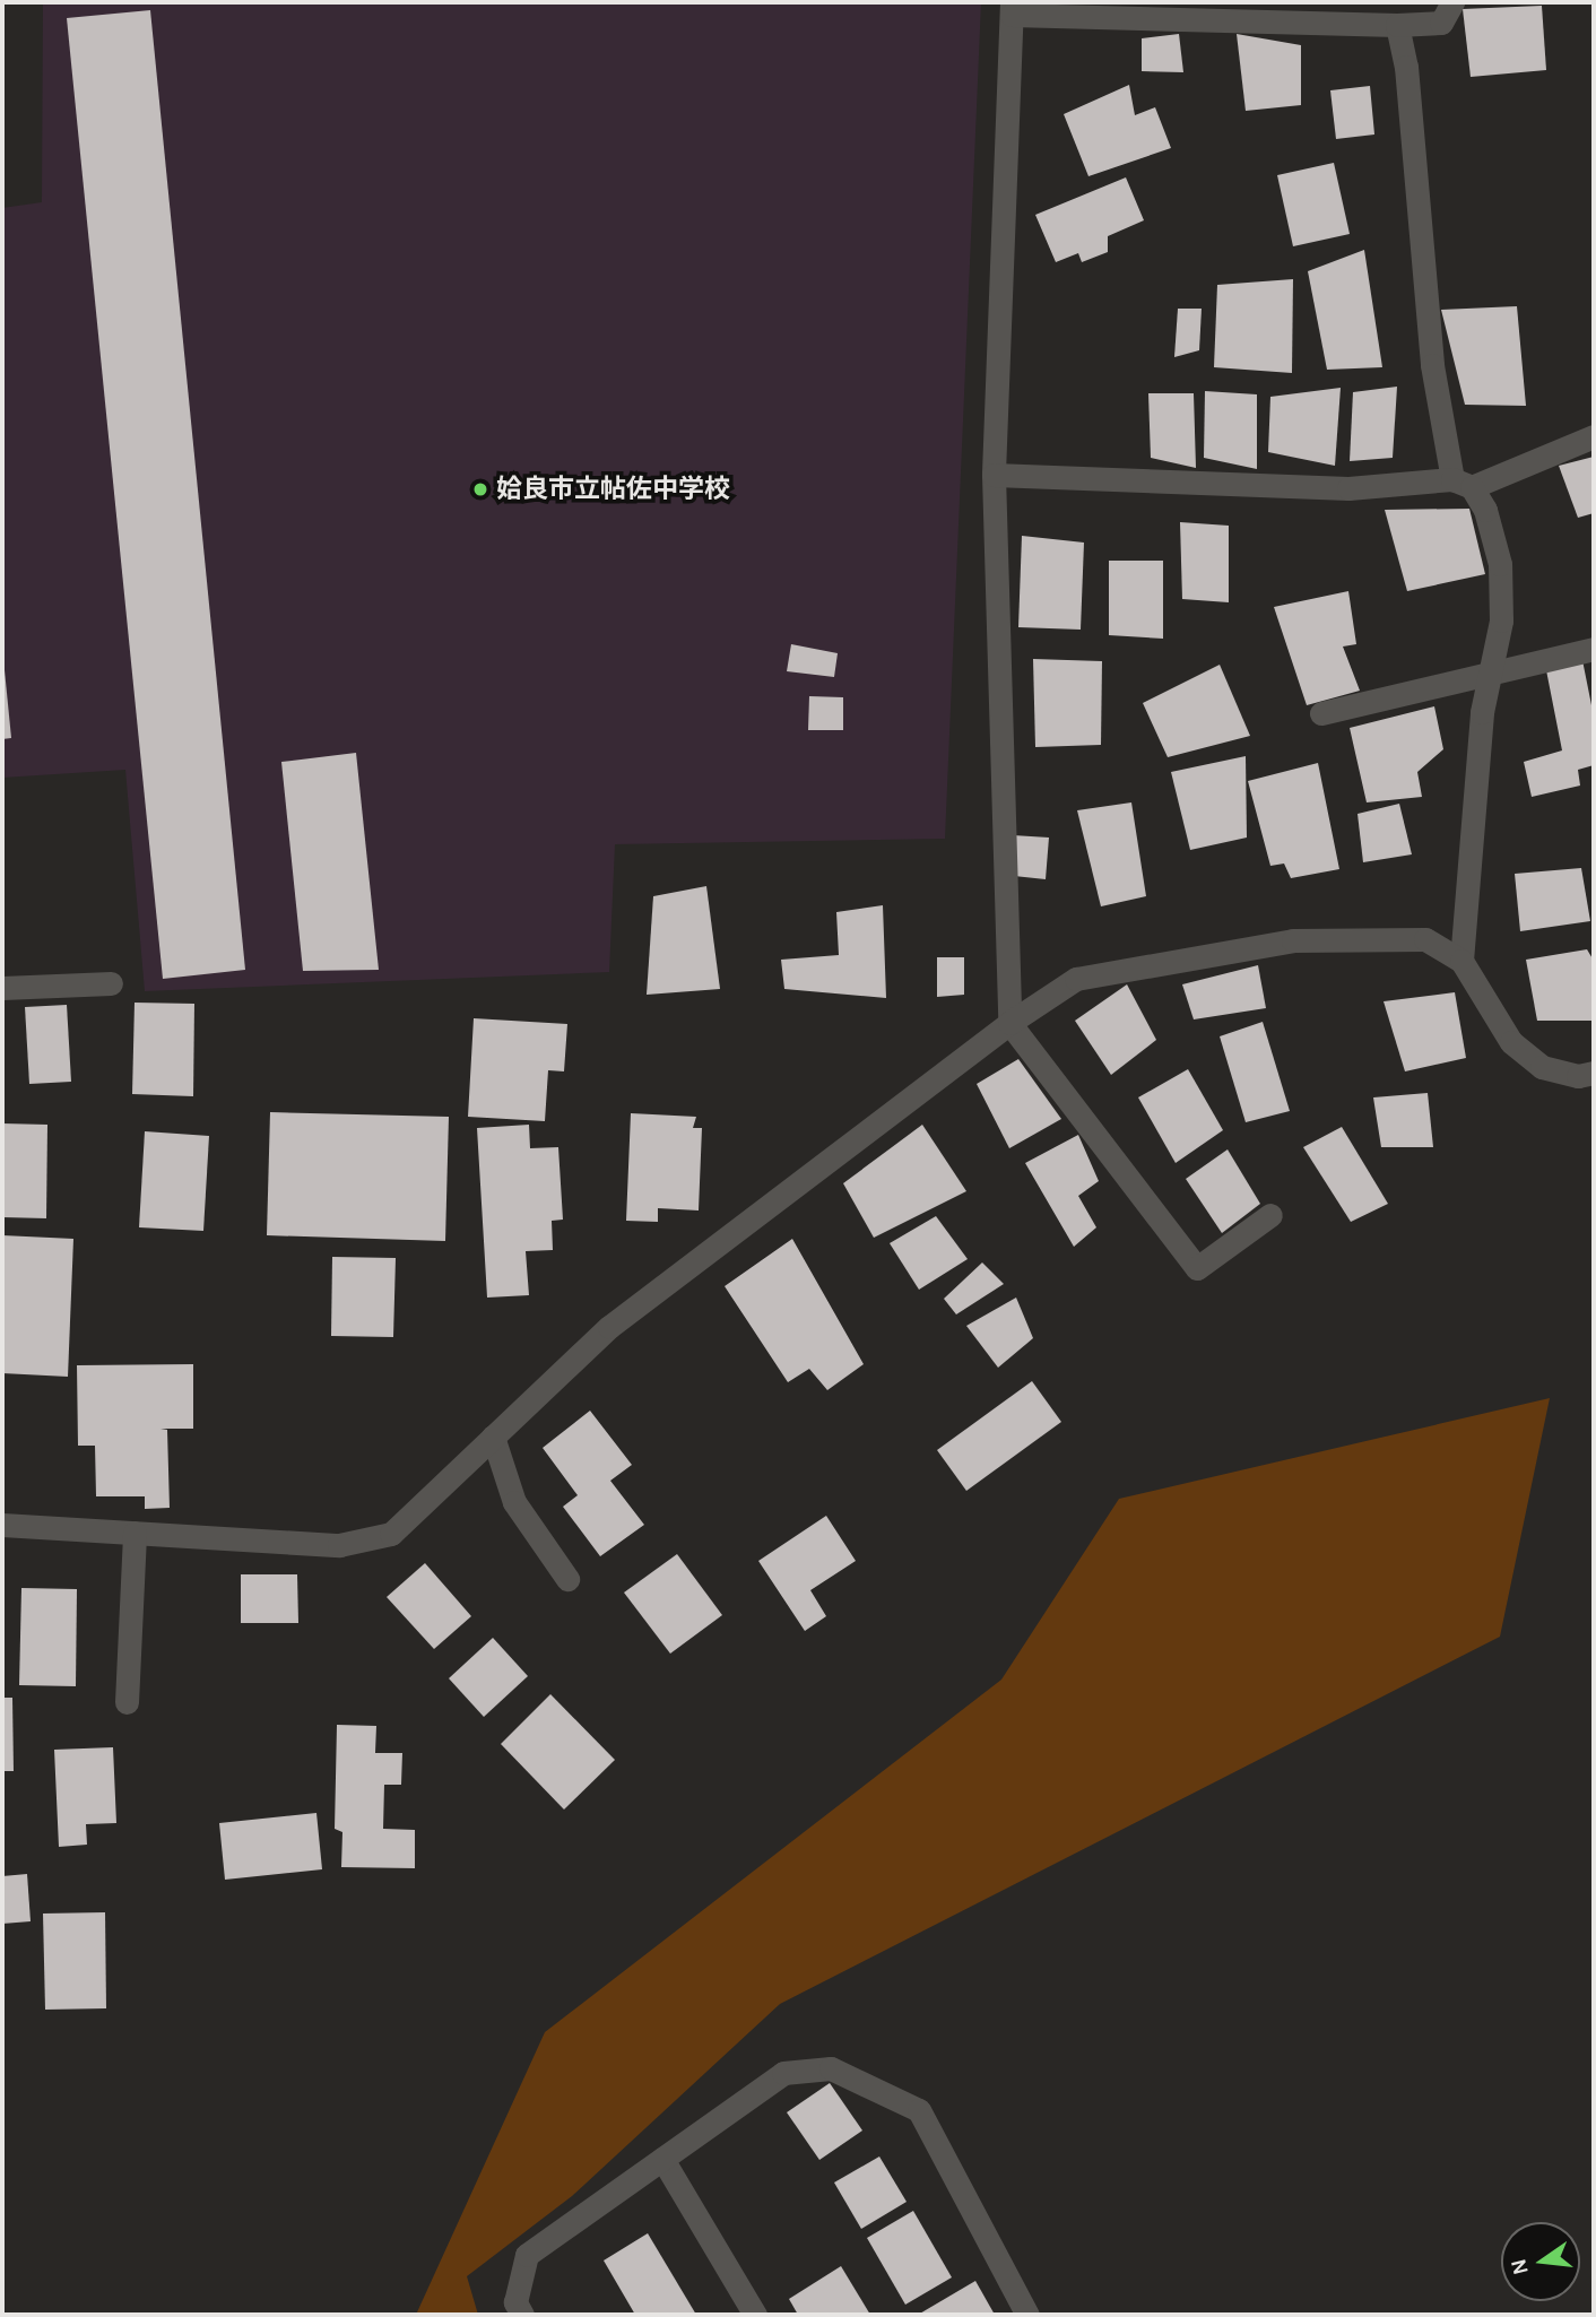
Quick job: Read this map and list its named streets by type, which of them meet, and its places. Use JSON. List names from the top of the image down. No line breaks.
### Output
{"places":["姶良市立帖佐中学校"],"north":"left"}
